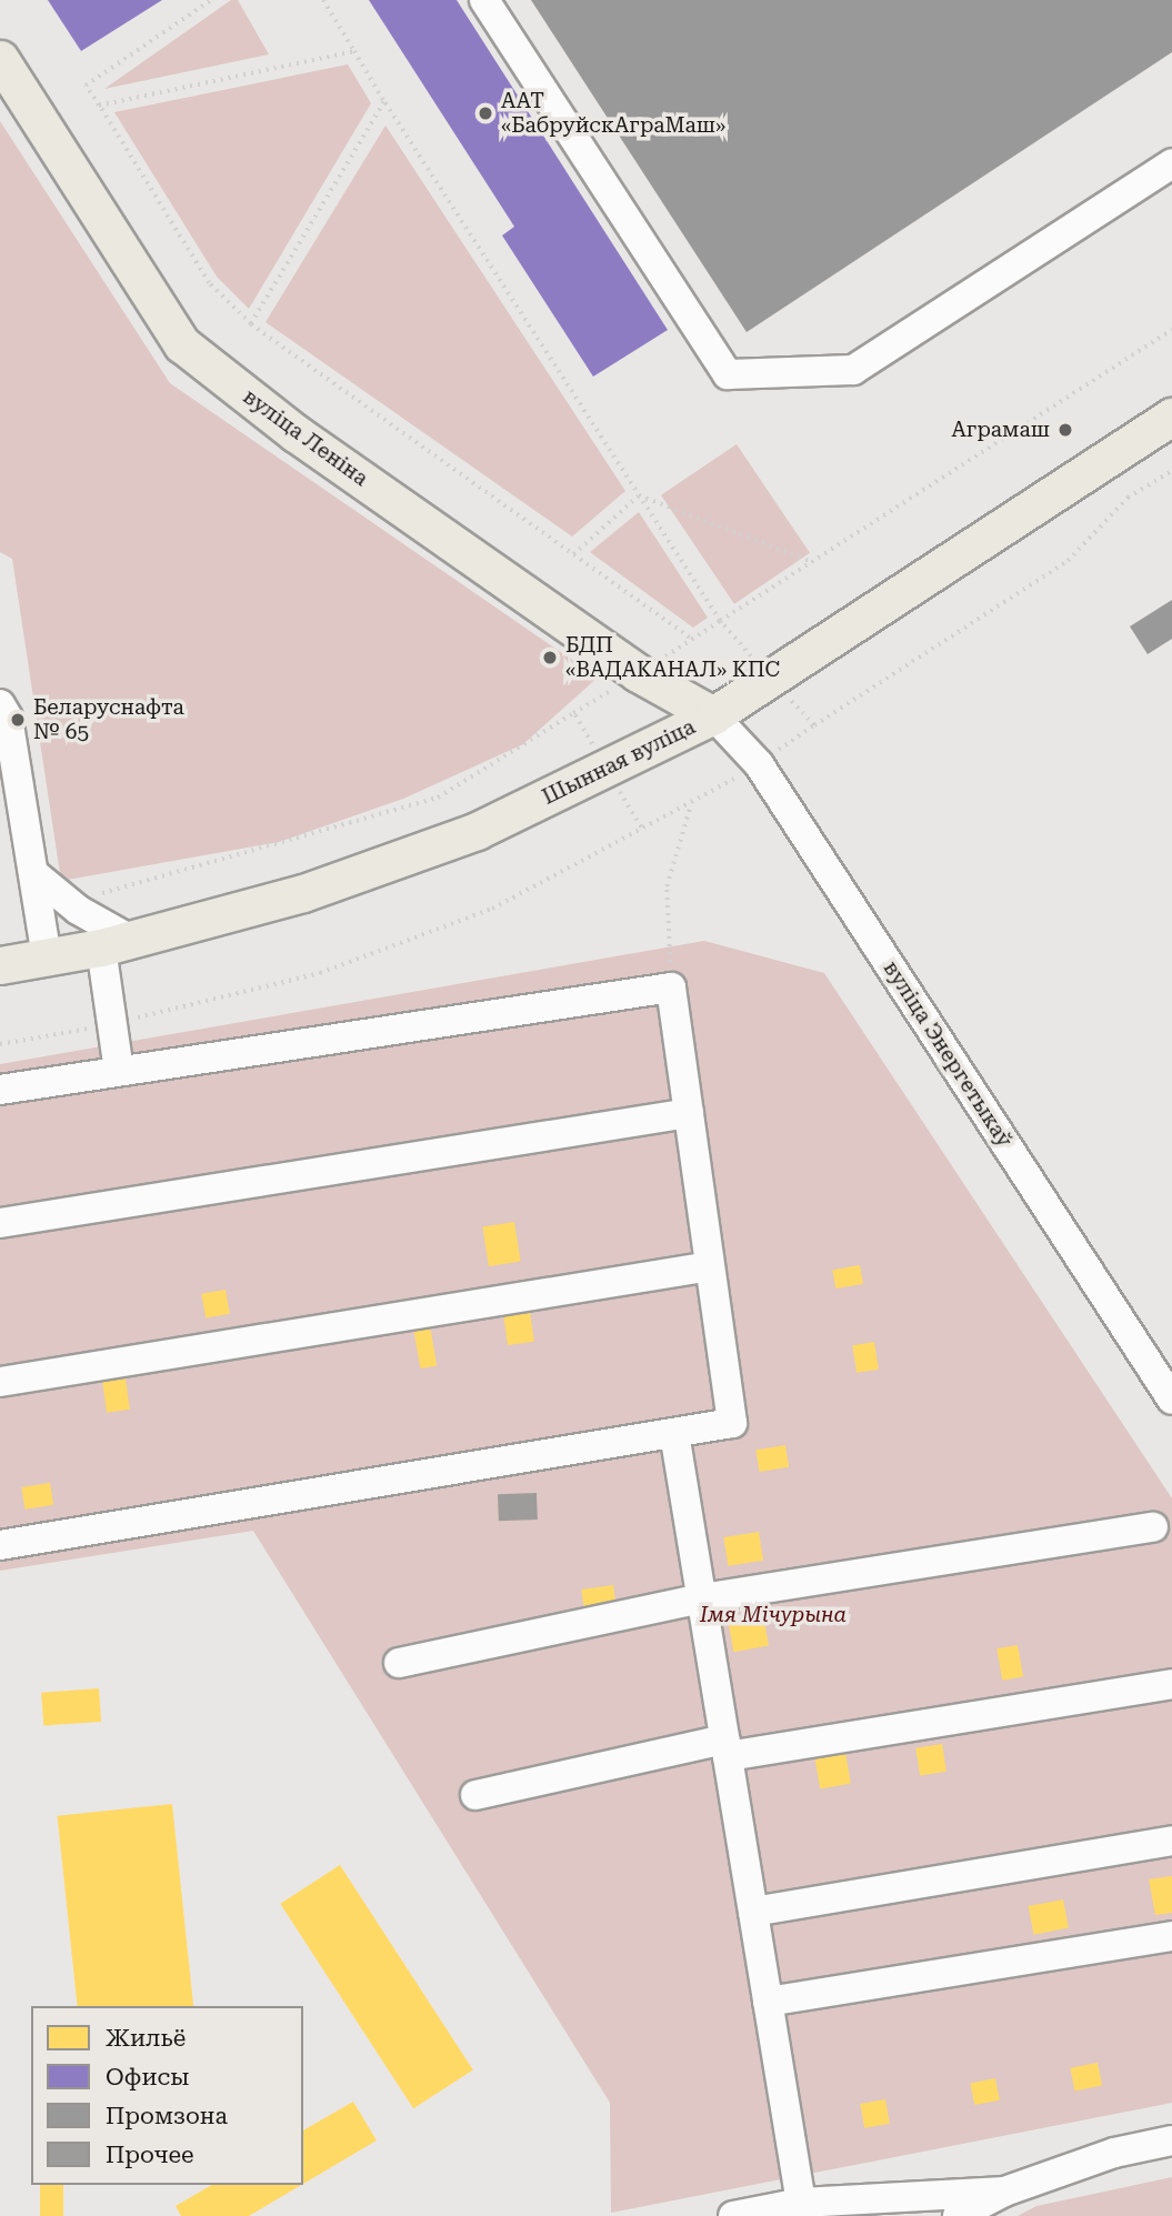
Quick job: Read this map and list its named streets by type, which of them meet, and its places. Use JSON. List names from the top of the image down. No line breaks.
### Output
{"streets":{"main road":["вуліца Леніна","Шынная вуліца"],"street":["вуліца Энергетыкаў"]},"crossings":[["вуліца Леніна","Шынная вуліца"],["вуліца Леніна","вуліца Энергетыкаў"],["Шынная вуліца","вуліца Энергетыкаў"]],"parks":["Імя Мічурына"],"places":["ААТ «БабруйскАграМаш»","Аграмаш","БДП «ВАДАКАНАЛ» КПС","Беларуснафта № 65"],"legend":["Жильё","Офисы","Промзона","Прочее"]}
